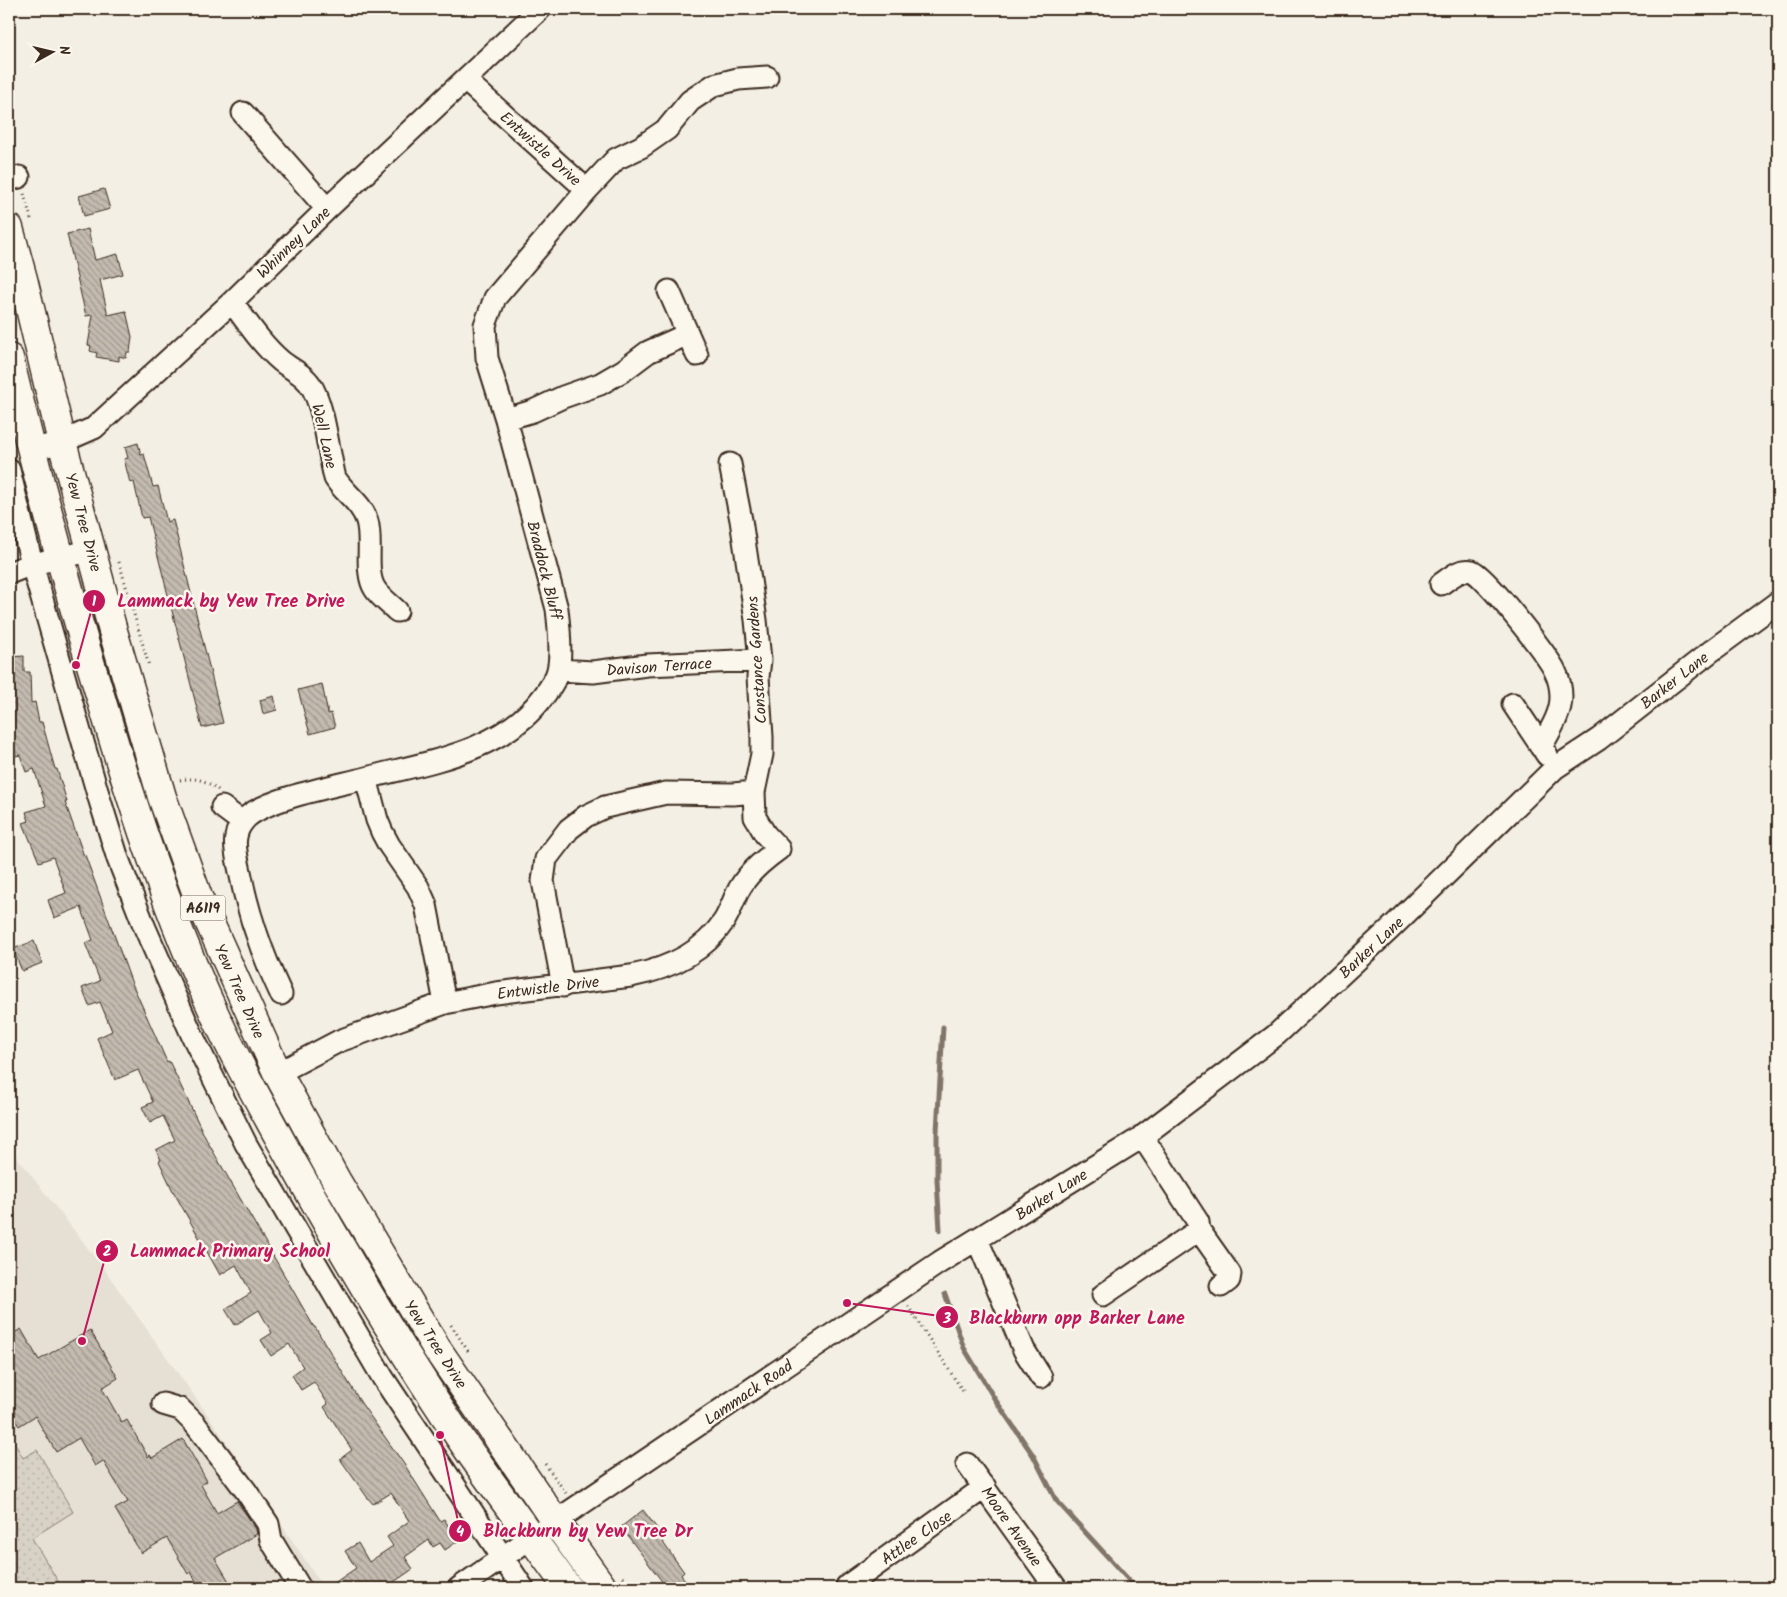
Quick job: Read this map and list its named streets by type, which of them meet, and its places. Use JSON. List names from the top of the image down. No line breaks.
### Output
{"streets":{"highway":["Yew Tree Drive","A6119"],"street":["Entwistle Drive","Whinney Lane","Well Lane","Braddock Bluff","Constance Gardens","Davison Terrace","Barker Lane","Lammack Road","Moore Avenue","Attlee Close"]},"crossings":[["Entwistle Drive","Whinney Lane"],["Entwistle Drive","Yew Tree Drive"],["Entwistle Drive","Braddock Bluff"],["Entwistle Drive","Constance Gardens"],["Whinney Lane","Well Lane"],["Whinney Lane","Yew Tree Drive"],["Yew Tree Drive","A6119"],["Yew Tree Drive","Lammack Road"],["Braddock Bluff","Davison Terrace"],["Constance Gardens","Davison Terrace"],["Barker Lane","Lammack Road"],["A6119","Lammack Road"],["Moore Avenue","Attlee Close"]],"places":["Lammack by Yew Tree Drive","Blackburn opp Barker Lane","Lammack Primary School","Blackburn by Yew Tree Dr"],"north":"right"}
